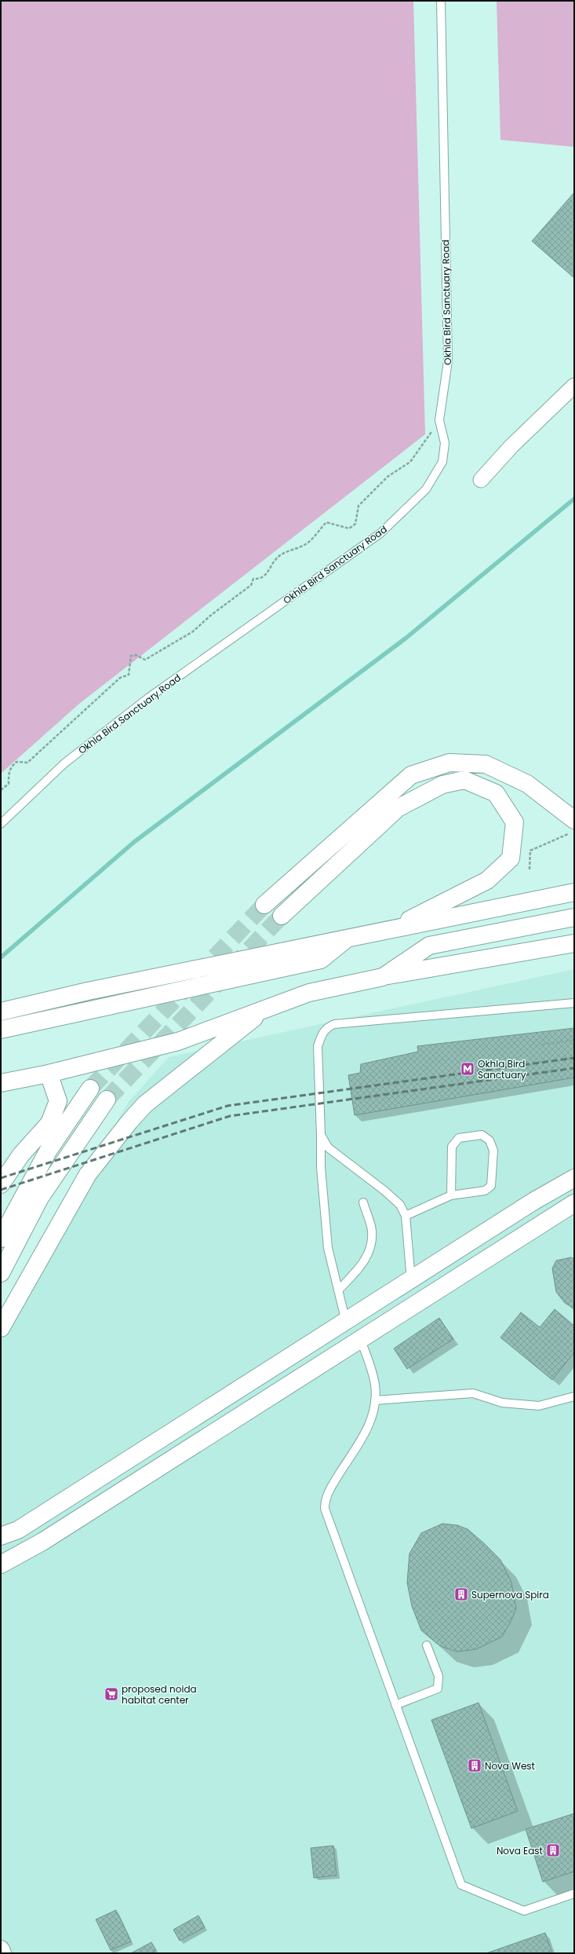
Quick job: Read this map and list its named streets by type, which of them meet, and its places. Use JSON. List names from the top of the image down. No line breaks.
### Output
{"streets":{"lane":["Okhla Bird Sanctuary Road"]},"places":{"metro station":["Okhla Bird Sanctuary"],"building":["Supernova Spira","Nova West","Nova East"],"supermarket":["proposed noida habitat center"]}}
